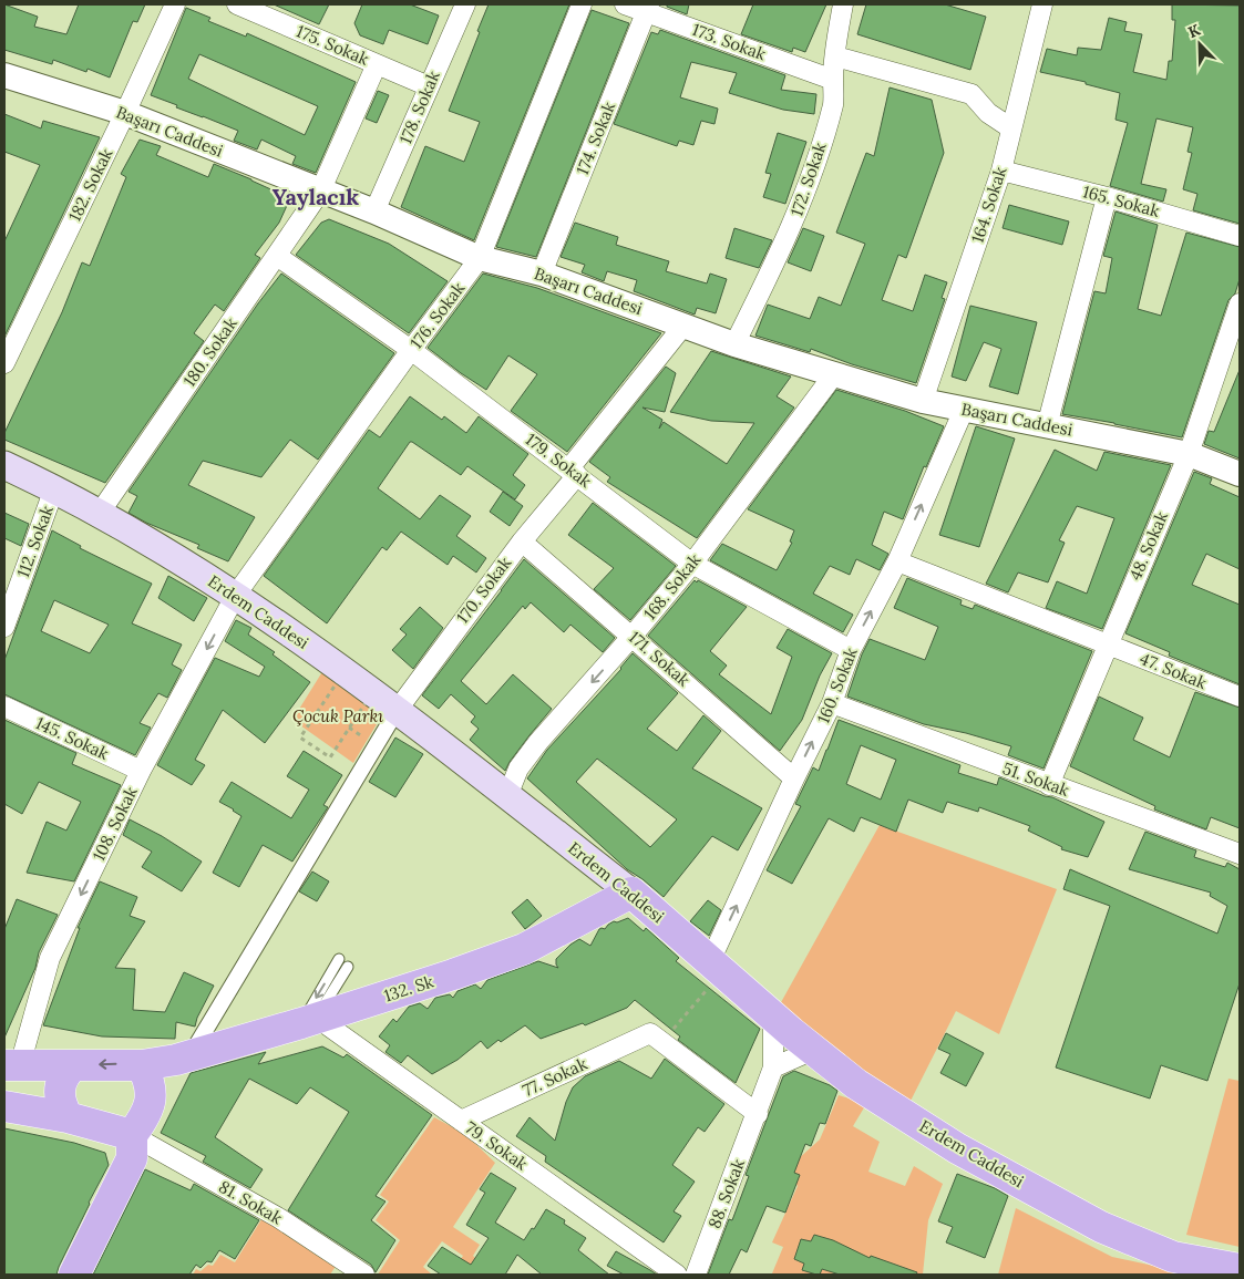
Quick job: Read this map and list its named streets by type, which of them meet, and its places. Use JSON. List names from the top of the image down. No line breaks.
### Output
{"streets":{"main road":["Erdem Caddesi","132. Sk"],"street":["173. Sokak","175. Sokak","178. Sokak","Başarı Caddesi","174. Sokak","172. Sokak","182. Sokak","165. Sokak","164. Sokak","176. Sokak","180. Sokak","179. Sokak","112. Sokak","48. Sokak","168. Sokak","170. Sokak","171. Sokak","47. Sokak","160. Sokak","145. Sokak","51. Sokak","108. Sokak","77. Sokak","79. Sokak","88. Sokak","81. Sokak"]},"crossings":[["173. Sokak","174. Sokak"],["173. Sokak","172. Sokak"],["175. Sokak","178. Sokak"],["175. Sokak","180. Sokak"],["178. Sokak","Başarı Caddesi"],["Başarı Caddesi","174. Sokak"],["Başarı Caddesi","172. Sokak"],["Başarı Caddesi","182. Sokak"],["Başarı Caddesi","164. Sokak"],["Başarı Caddesi","176. Sokak"],["Başarı Caddesi","180. Sokak"],["Başarı Caddesi","48. Sokak"],["Başarı Caddesi","168. Sokak"],["Başarı Caddesi","170. Sokak"],["Başarı Caddesi","160. Sokak"],["165. Sokak","164. Sokak"],["176. Sokak","179. Sokak"],["176. Sokak","Erdem Caddesi"],["176. Sokak","108. Sokak"],["180. Sokak","179. Sokak"],["180. Sokak","Erdem Caddesi"],["179. Sokak","168. Sokak"],["179. Sokak","170. Sokak"],["179. Sokak","160. Sokak"],["112. Sokak","Erdem Caddesi"],["48. Sokak","47. Sokak"],["48. Sokak","51. Sokak"],["168. Sokak","Erdem Caddesi"],["168. Sokak","171. Sokak"],["170. Sokak","Erdem Caddesi"],["170. Sokak","171. Sokak"],["Erdem Caddesi","160. Sokak"],["Erdem Caddesi","108. Sokak"],["Erdem Caddesi","132. Sk"],["Erdem Caddesi","88. Sokak"],["171. Sokak","160. Sokak"],["47. Sokak","160. Sokak"],["160. Sokak","51. Sokak"],["145. Sokak","108. Sokak"],["132. Sk","79. Sokak"],["132. Sk","81. Sokak"],["77. Sokak","79. Sokak"]],"one_way":["168. Sokak","160. Sokak","108. Sokak"],"districts":["Yaylacık"],"parks":["Çocuk Parkı"],"north":"top left"}
